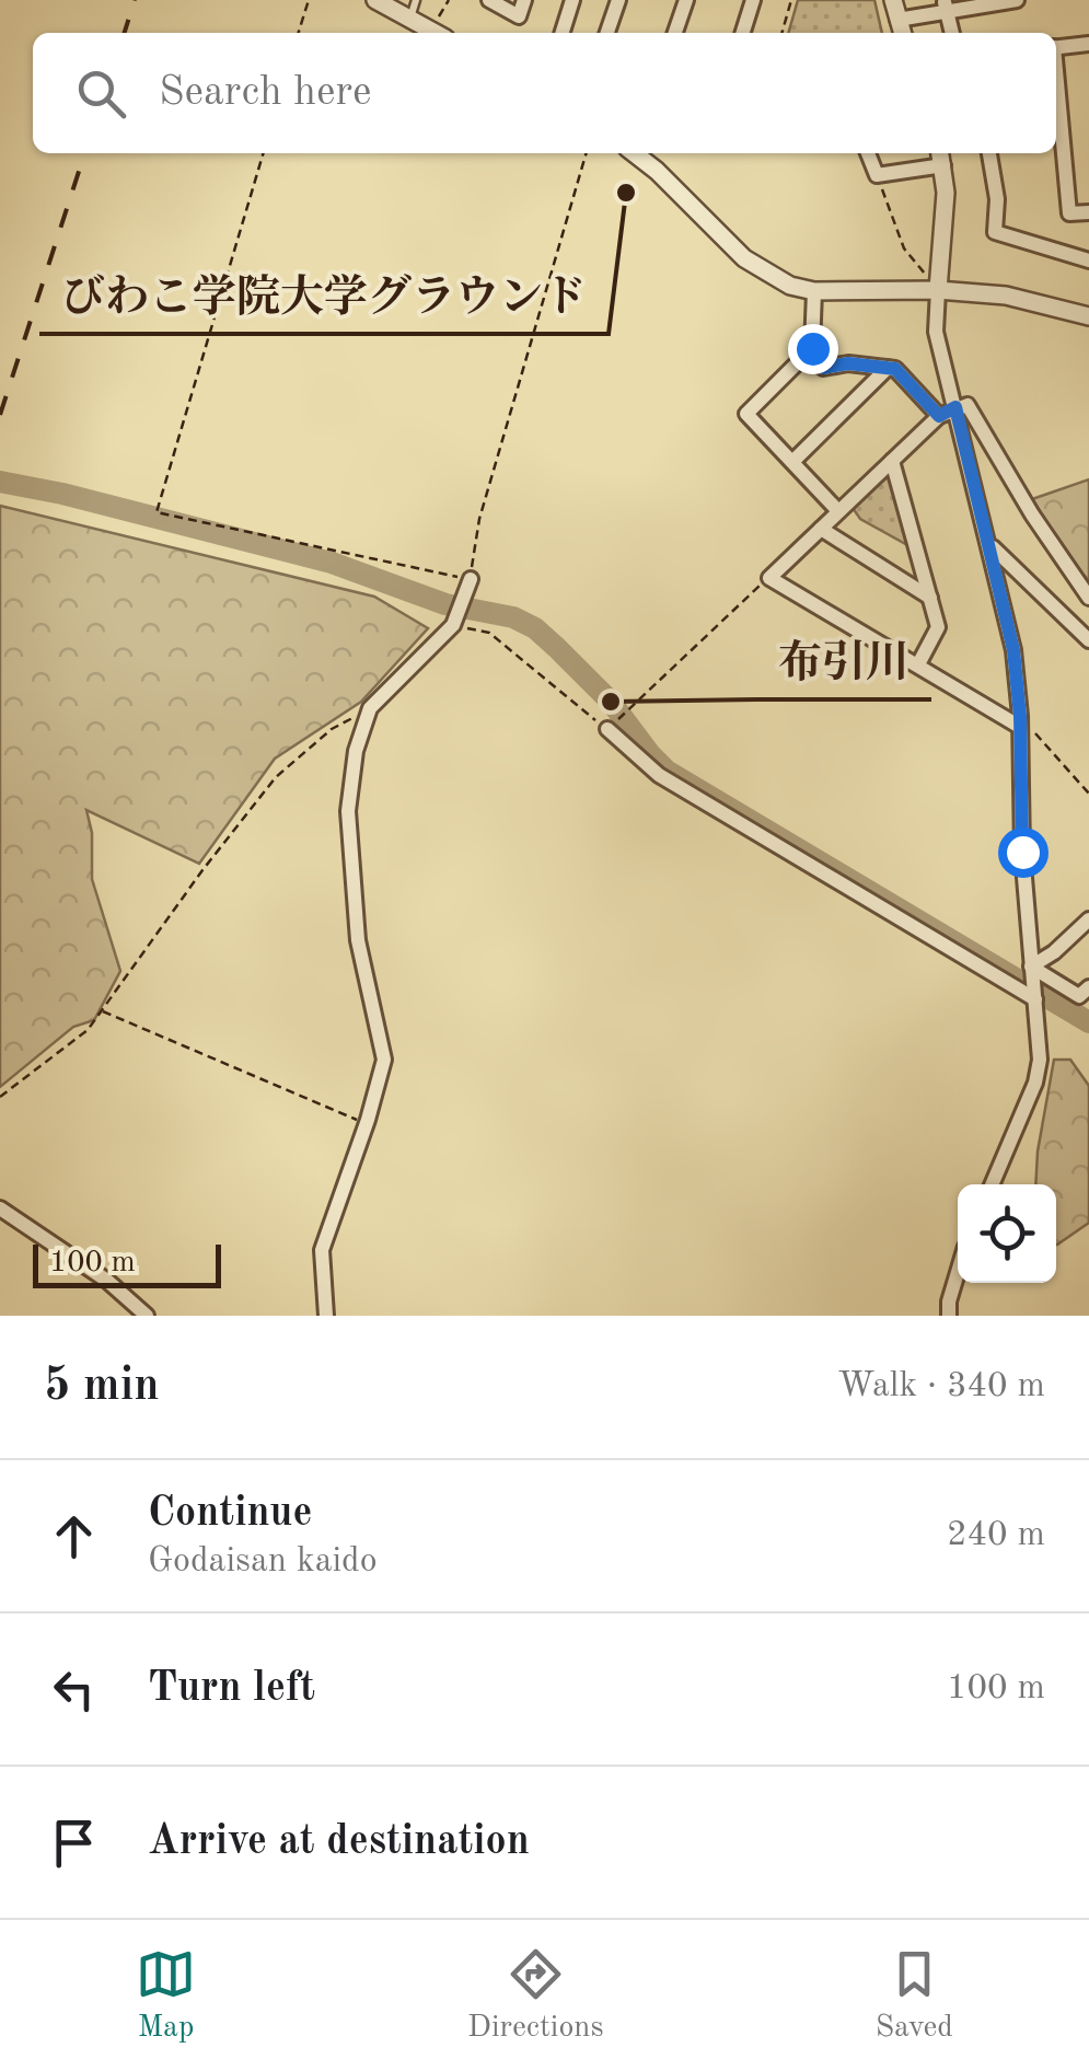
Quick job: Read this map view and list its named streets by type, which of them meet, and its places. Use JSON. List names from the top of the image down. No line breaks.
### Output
{"places":["びわこ学院大学グラウンド","布引川"],"scale_bar":"100 m","page":{"search":"Search here","scale":"100 m","heading":["5 min","Walk · 340 m"],"list":[["Continue","Godaisan kaido","240 m"],["Turn left","100 m"],"Arrive at destination"],"nav":["Map","Directions","Saved"]}}
